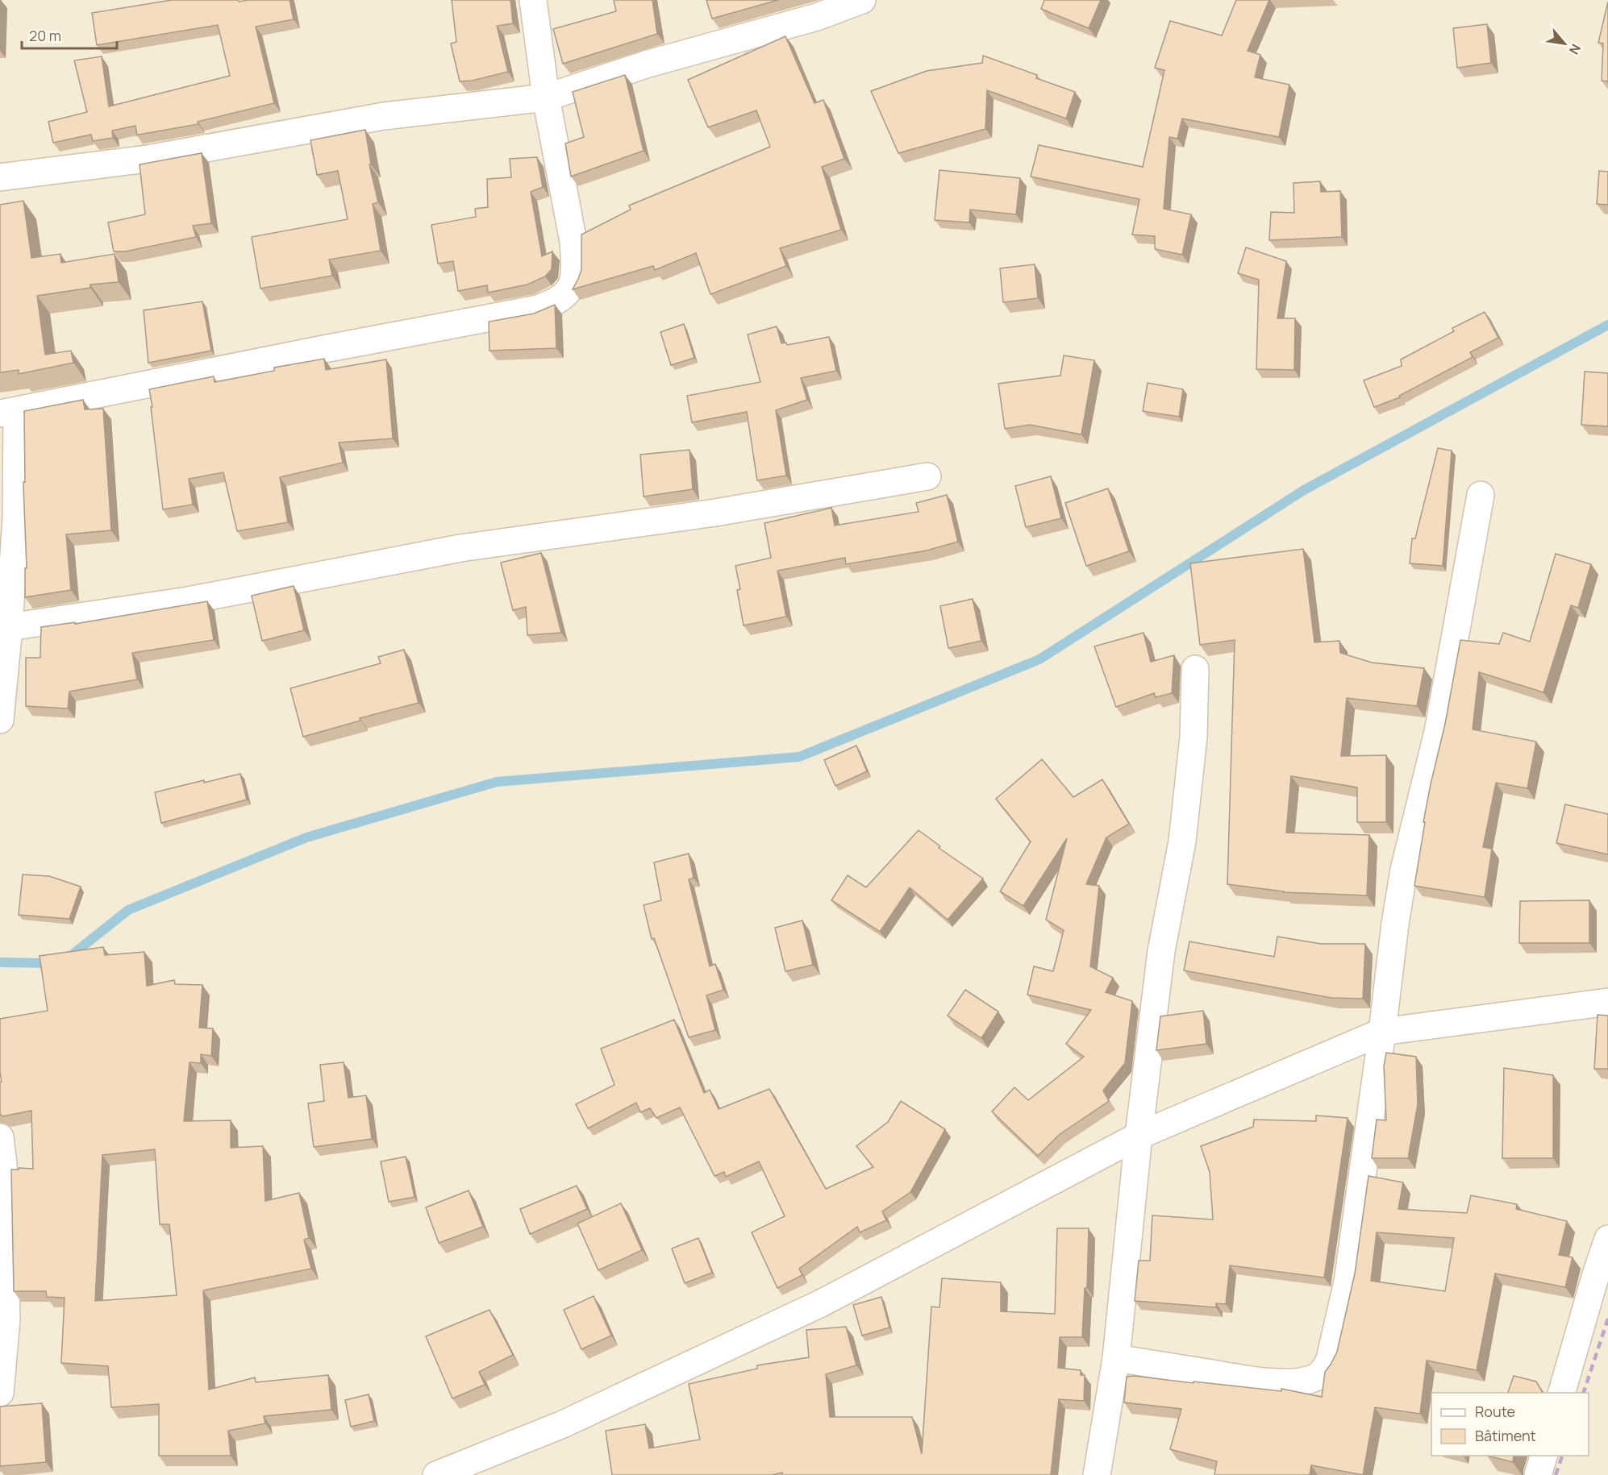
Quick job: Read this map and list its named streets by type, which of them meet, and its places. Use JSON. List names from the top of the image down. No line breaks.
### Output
{"legend":["Route","Bâtiment"],"scale_bar":"20 m","north":"bottom right"}
